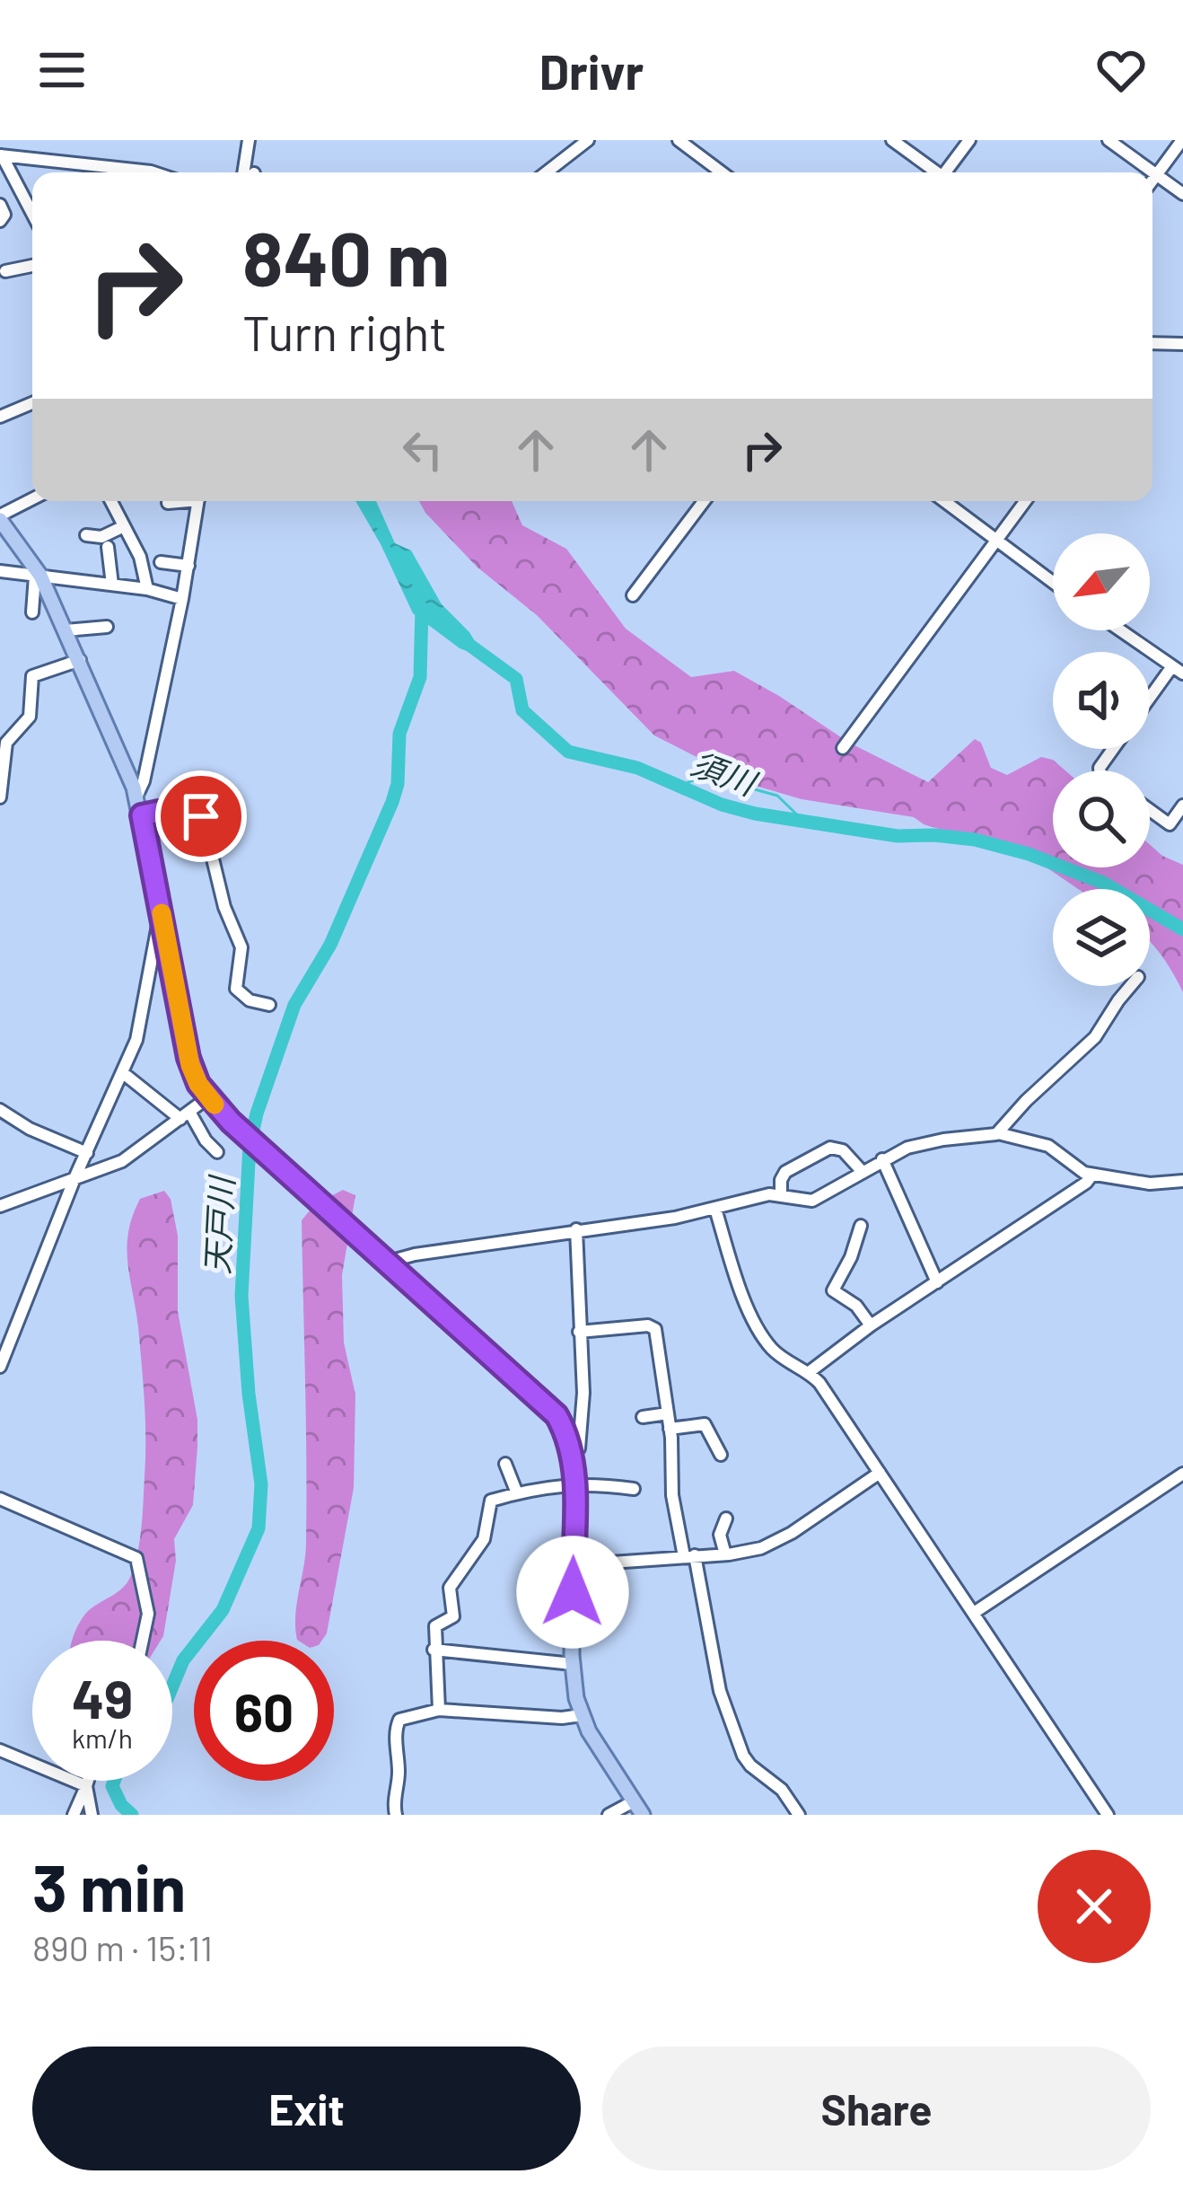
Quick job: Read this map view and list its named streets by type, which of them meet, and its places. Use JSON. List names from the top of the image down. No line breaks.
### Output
{"water":["須川","天戸川"],"north":"bottom left","page":{"header":"Drivr","turn":["840 m","Turn right"],"speed":"49 km/h","limit":"60","heading":["3 min","890 m · 15:11"],"buttons":["Exit","Share"]}}
